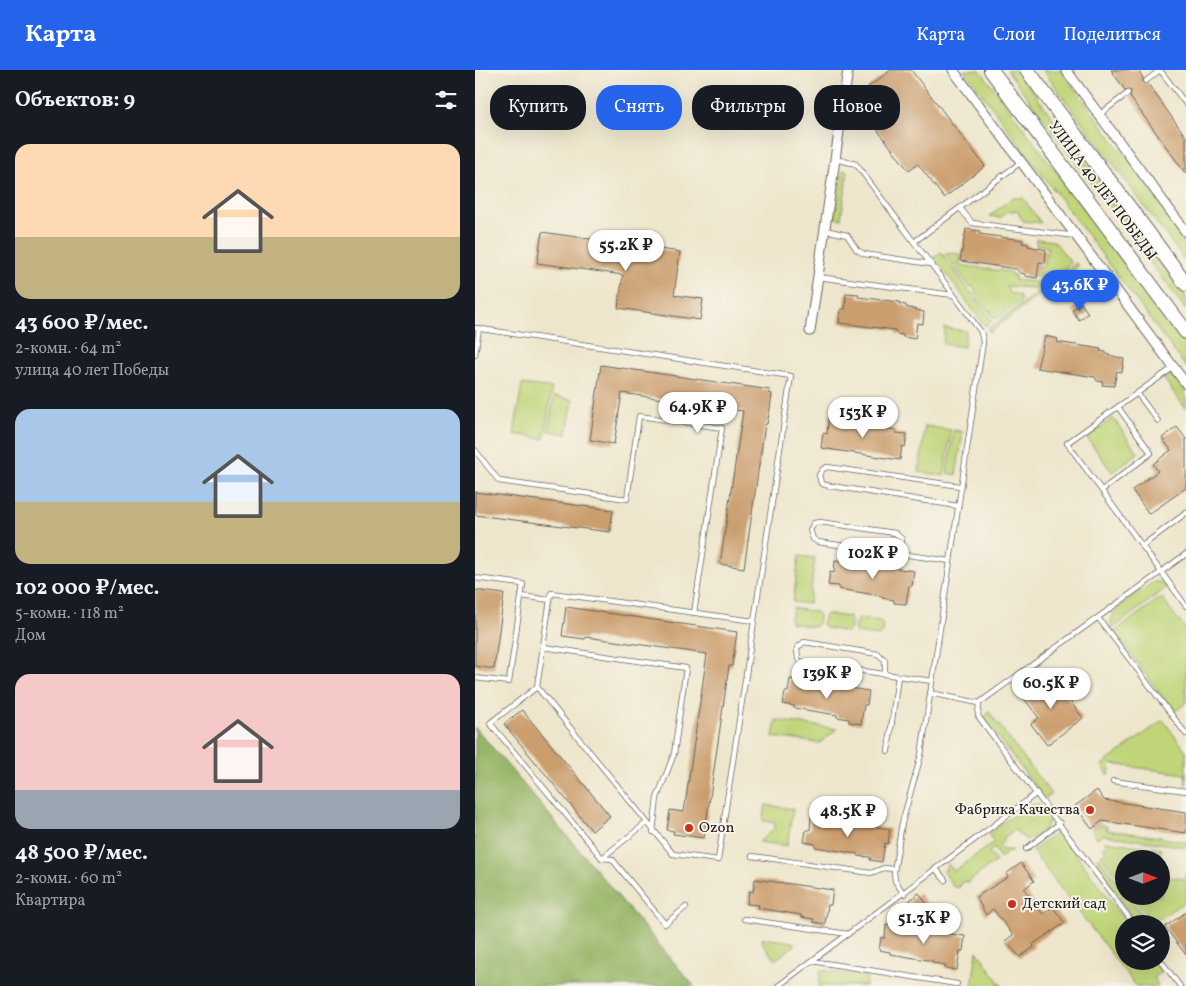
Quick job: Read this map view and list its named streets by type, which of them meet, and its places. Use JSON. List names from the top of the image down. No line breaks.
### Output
{"streets":{"main road":["УЛИЦА 40 ЛЕТ ПОБЕДЫ"]},"places":["Фабрика Качества","Ozon","Детский сад"],"north":"right","page":{"header":"Карта","nav":["Карта","Слои","Поделиться"],"heading":"Объектов: 9","chip":["Купить","Снять","Фильтры","Новое"],"list":[{"name":"43 600 ₽/мес.","note":"2-комн. · 64 m² · улица 40 лет Победы"},{"name":"102 000 ₽/мес.","note":"5-комн. · 118 m² · Дом"},{"name":"48 500 ₽/мес.","note":"2-комн. · 60 m² · Квартира"}],"price":["55.2K ₽","43.6K ₽","64.9K ₽","153K ₽","102K ₽","139K ₽","60.5K ₽","48.5K ₽","51.3K ₽"]}}
